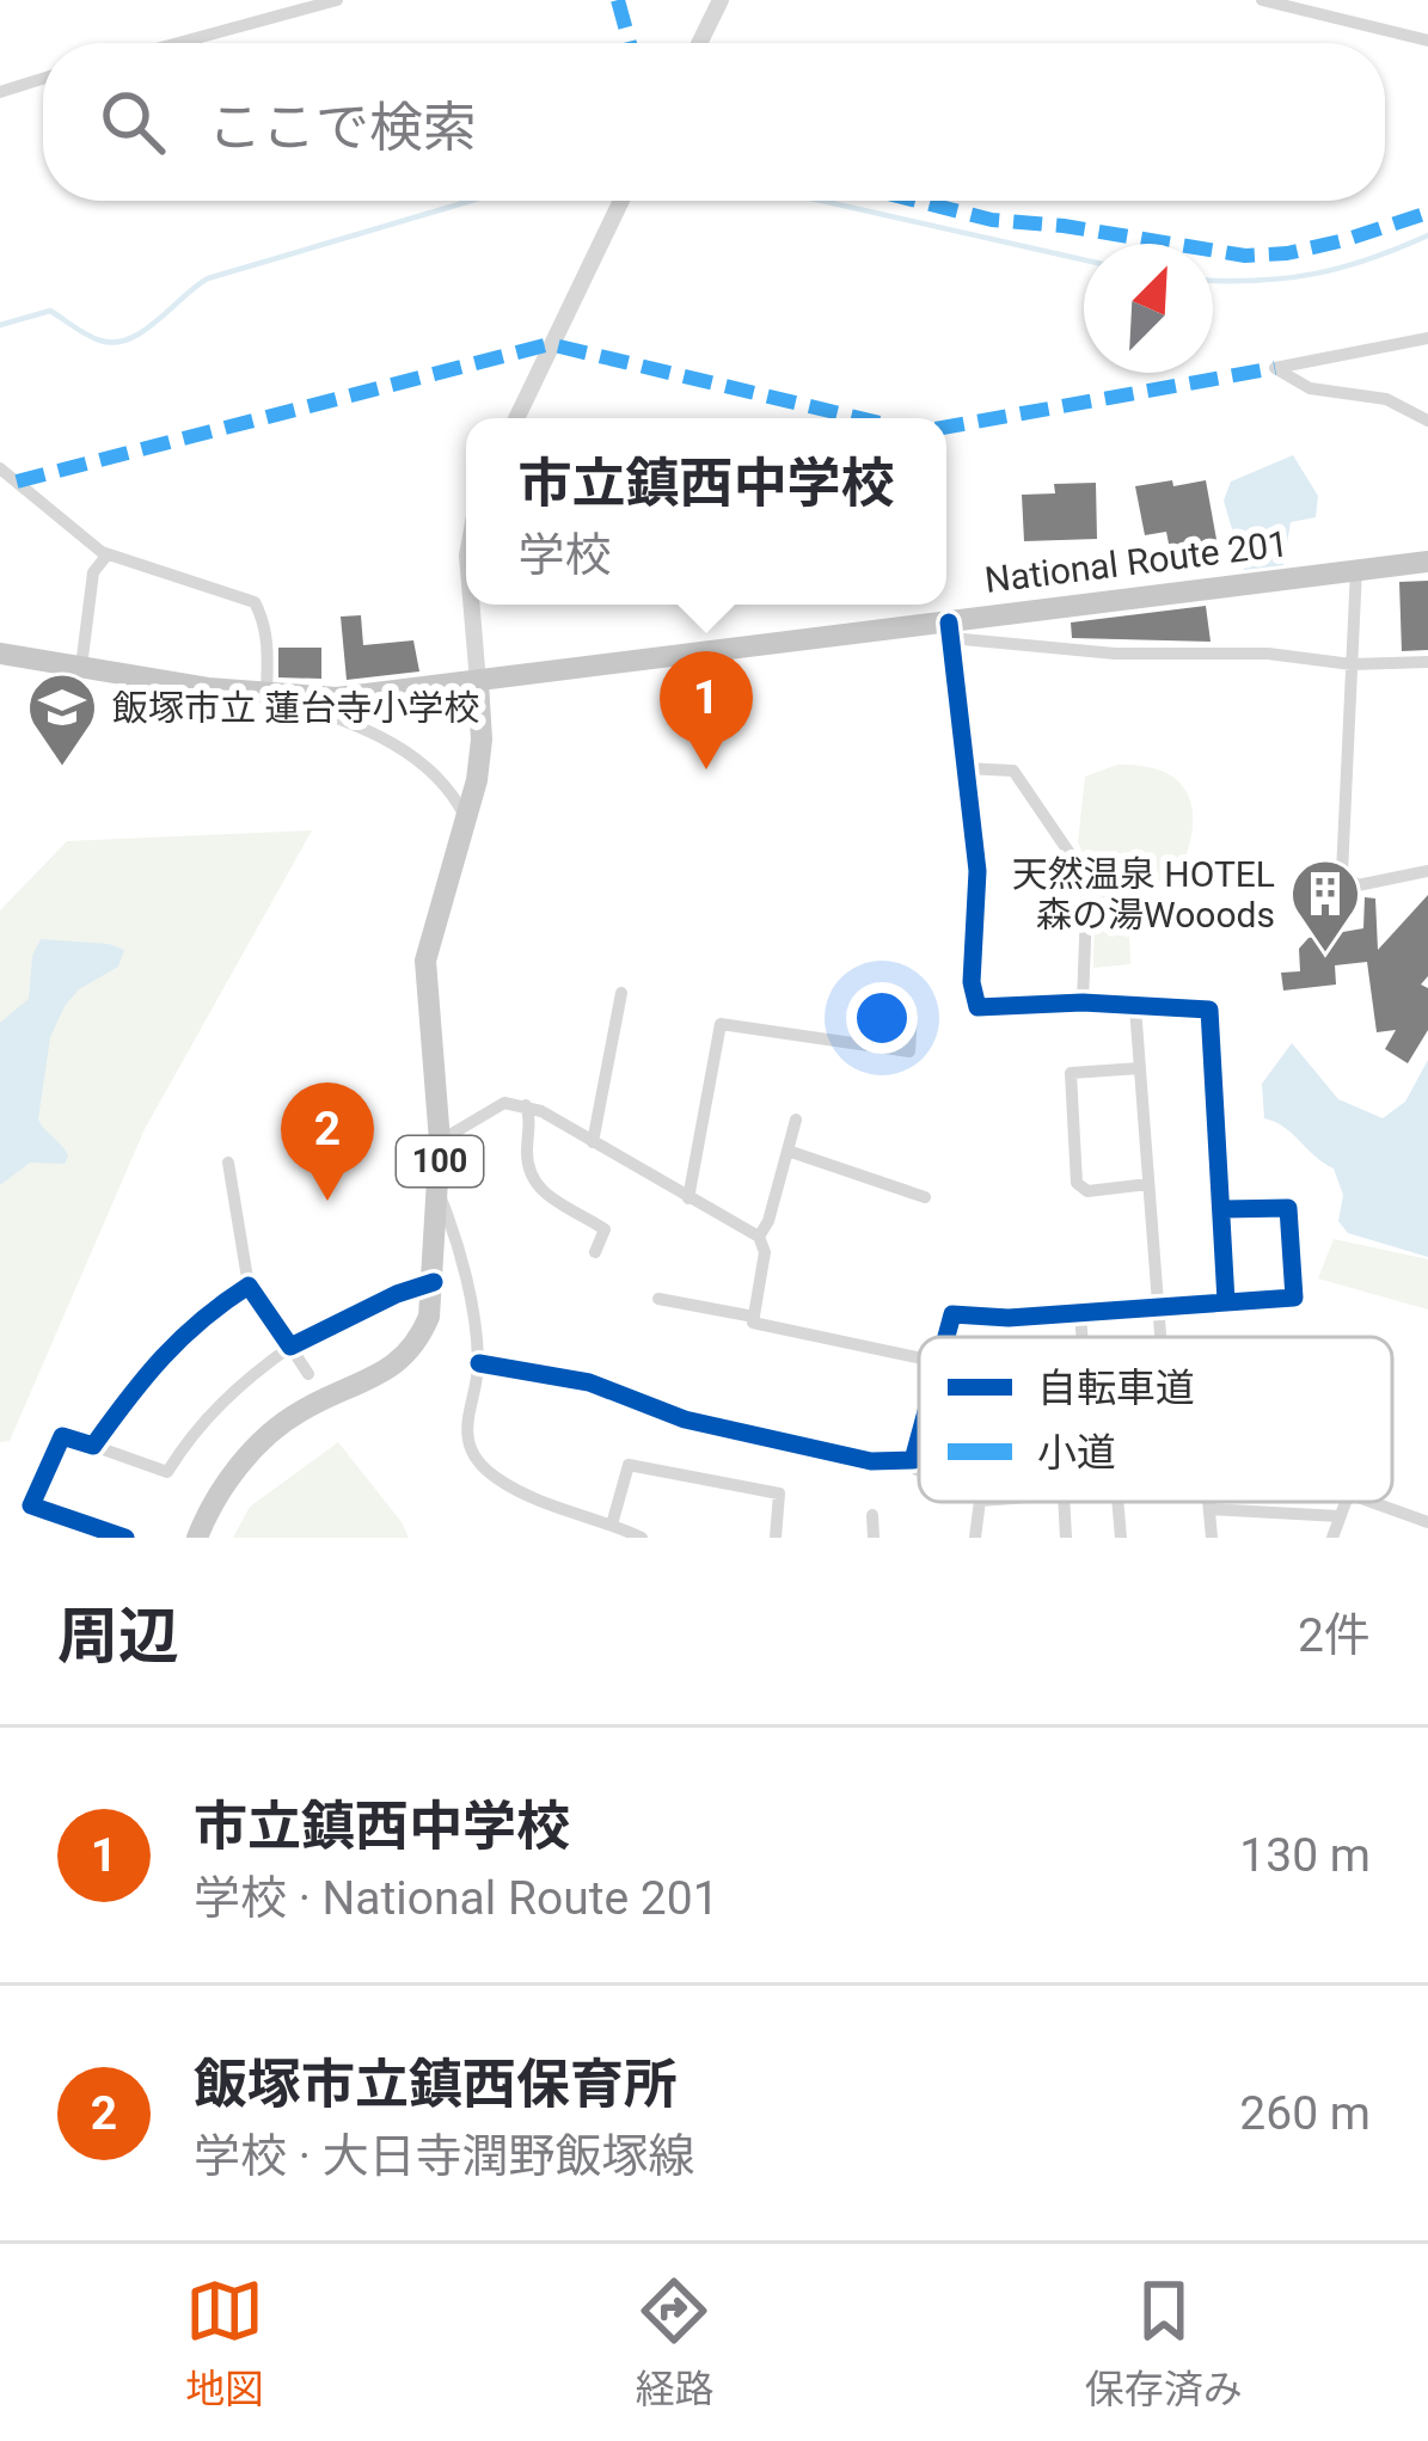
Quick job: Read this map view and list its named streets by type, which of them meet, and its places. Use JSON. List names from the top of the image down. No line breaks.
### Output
{"streets":{"highway":["National Route 201"],"main road":["100"]},"crossings":[["National Route 201","100"]],"places":{"school or university":["飯塚市立 蓮台寺小学校"],"building":["天然温泉 HOTEL 森の湯Wooods"]},"legend":["自転車道","小道"],"north":"top right","page":{"search":"ここで検索","popup":["市立鎮西中学校","学校"],"pins":["1","2"],"heading":["周辺","2件"],"list":[{"mark":"1","name":"市立鎮西中学校","note":"学校 · National Route 201","value":"130 m"},{"mark":"2","name":"飯塚市立鎮西保育所","note":"学校 · 大日寺潤野飯塚線","value":"260 m"}],"nav":["地図","経路","保存済み"]}}
